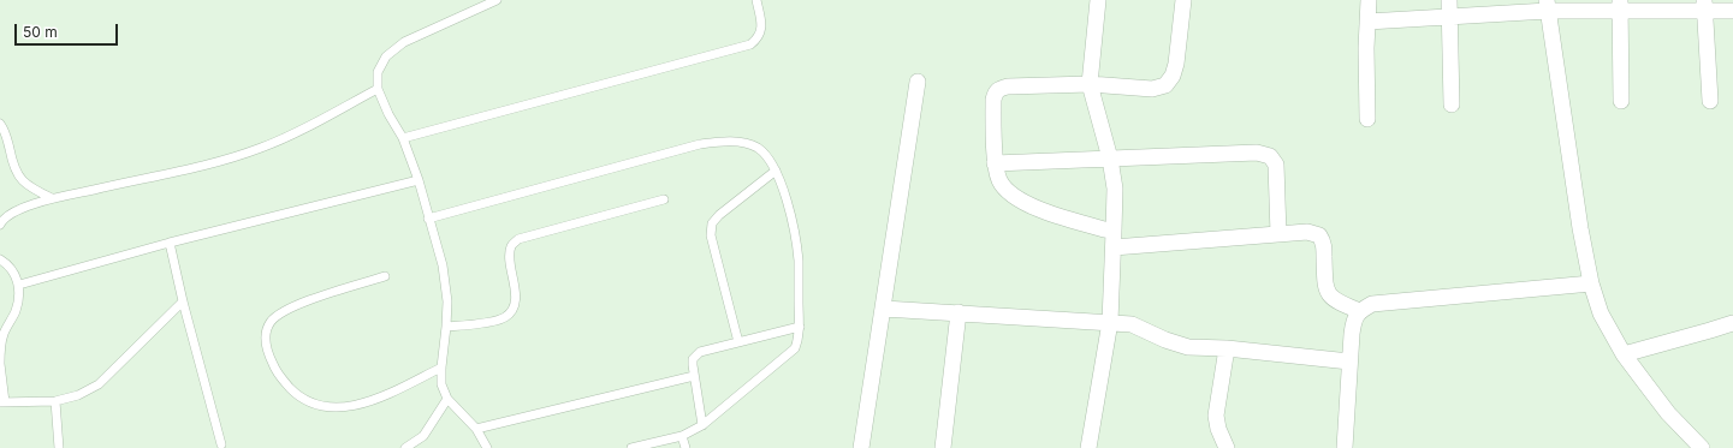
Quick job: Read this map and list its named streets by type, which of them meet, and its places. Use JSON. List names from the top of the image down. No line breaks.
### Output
{"scale_bar":"50 m"}
